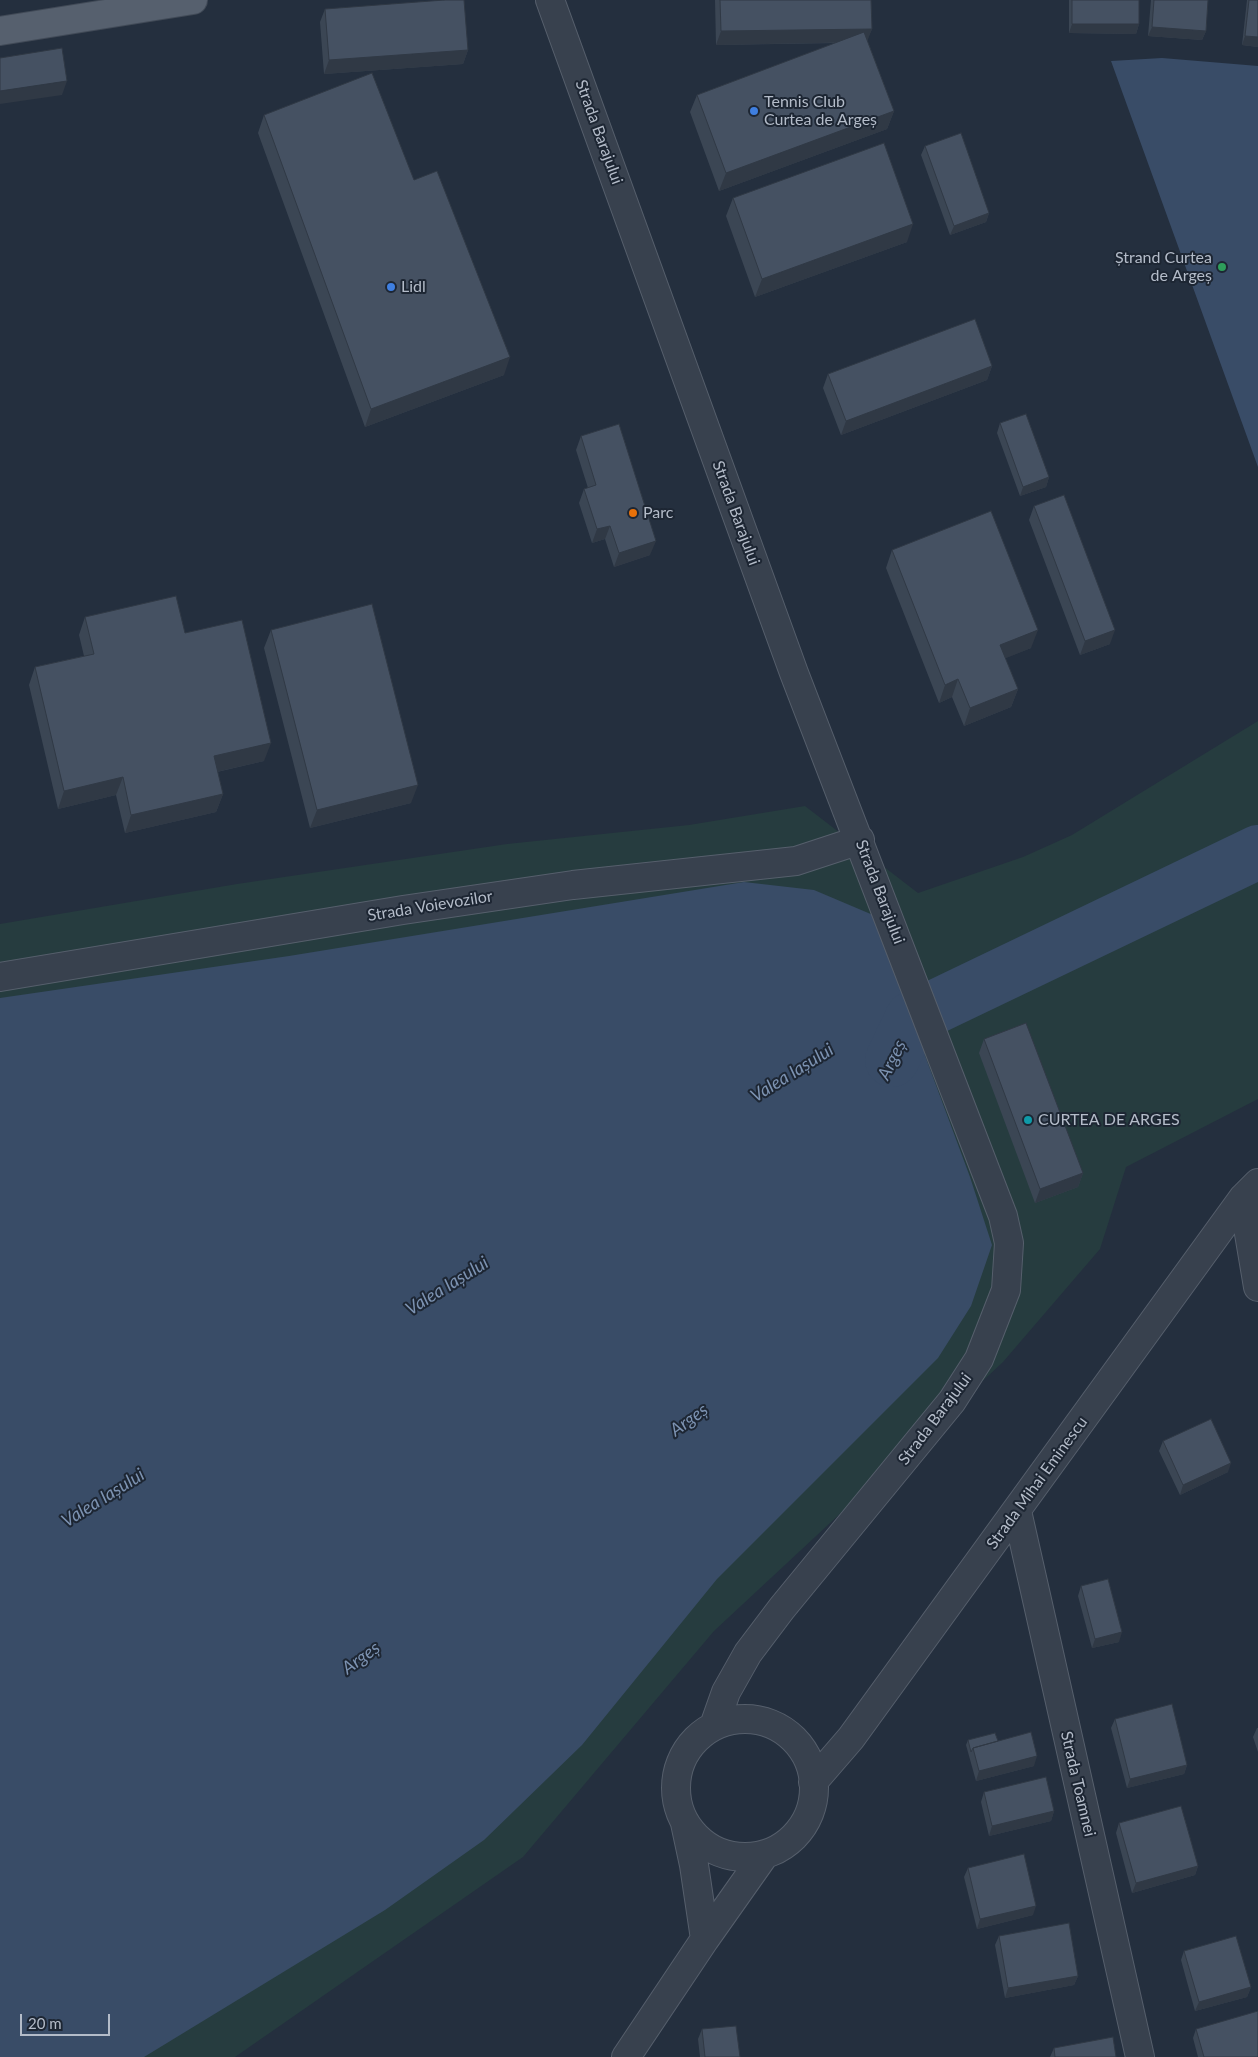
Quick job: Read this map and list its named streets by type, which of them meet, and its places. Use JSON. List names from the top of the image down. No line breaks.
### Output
{"streets":{"street":["Strada Barajului","Strada Voievozilor","Strada Mihai Eminescu","Strada Toamnei"]},"crossings":[["Strada Barajului","Strada Voievozilor"],["Strada Barajului","Strada Mihai Eminescu"],["Strada Mihai Eminescu","Strada Toamnei"]],"water":["Argeș","Valea Iașului"],"places":["Tennis Club Curtea de Argeș","Ștrand Curtea de Argeș","Lidl","Parc","CURTEA DE ARGES"],"scale_bar":"20 m"}
